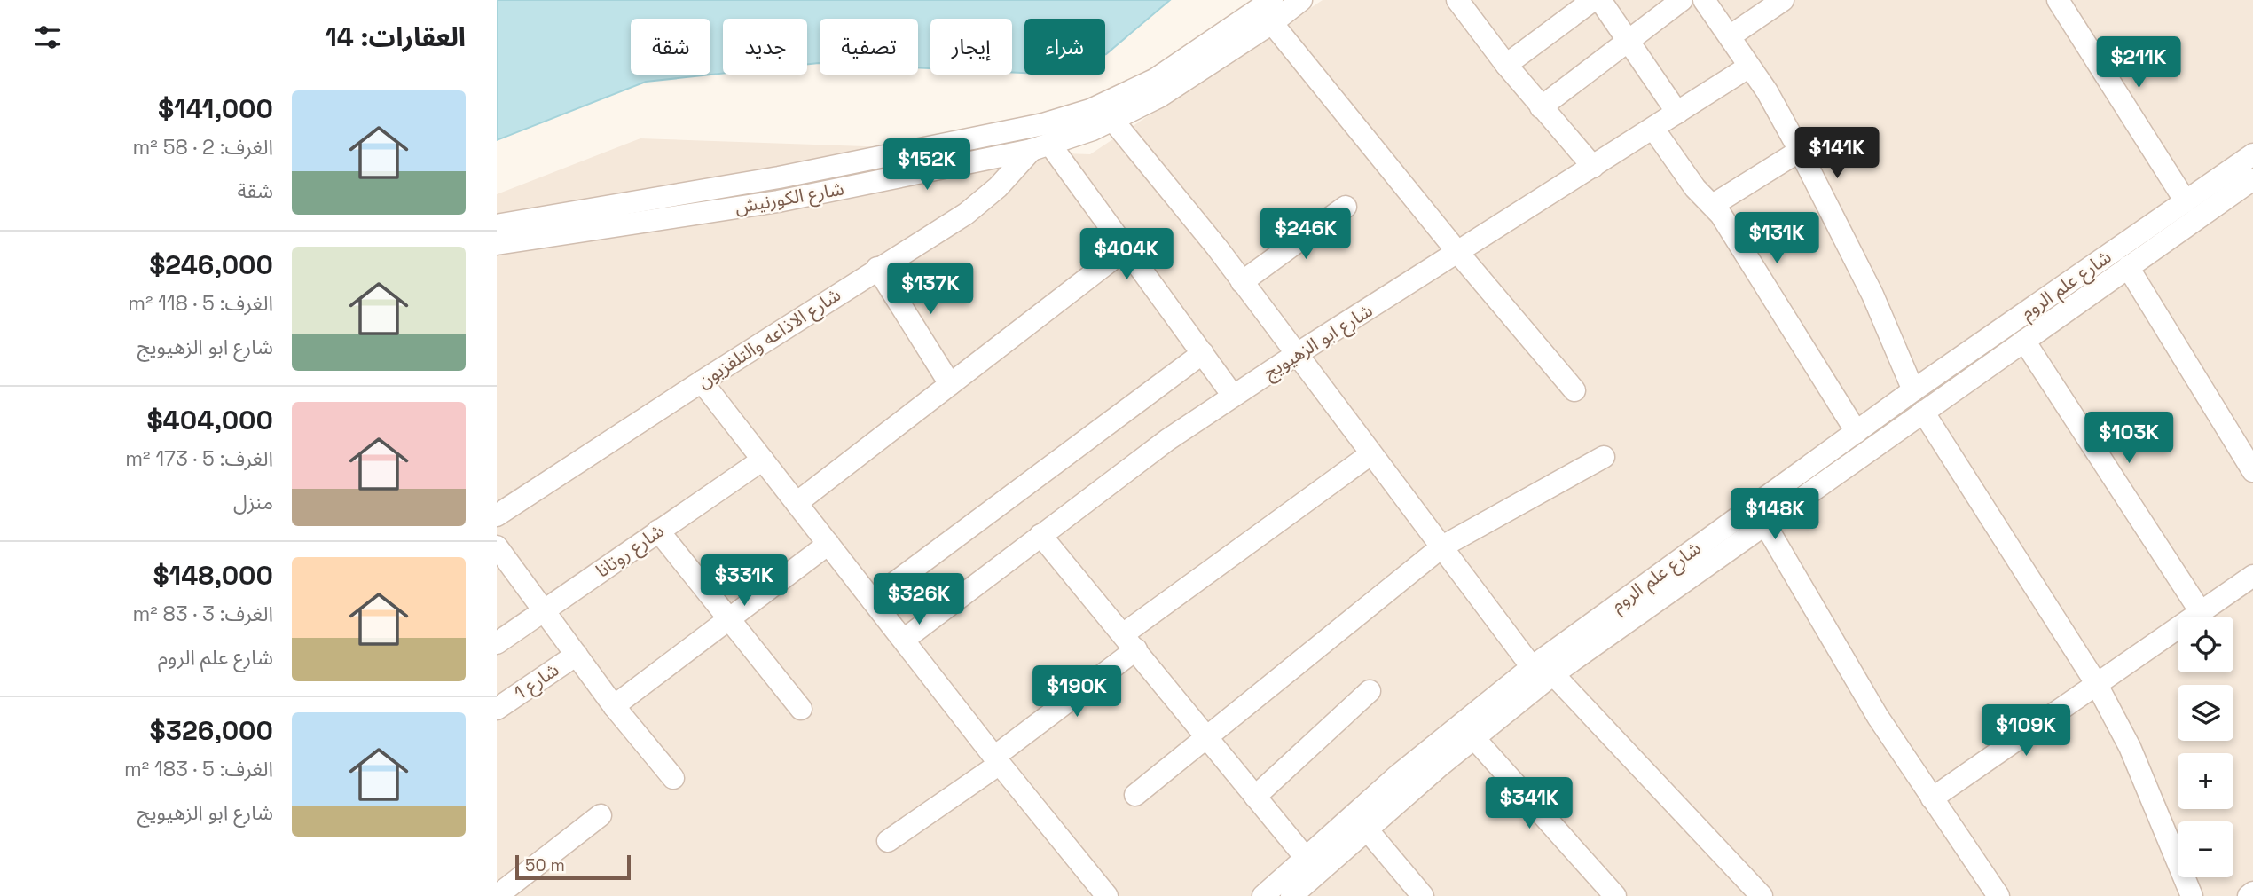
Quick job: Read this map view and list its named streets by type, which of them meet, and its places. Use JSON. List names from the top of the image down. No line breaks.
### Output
{"streets":{"street":["شارع الكورنيش","شارع علم الروم","شارع الاذاعه والتلفزيون","شارع ابو الزهيويج","شارع روتانا","شارع 1"]},"crossings":[["شارع الكورنيش","شارع الاذاعه والتلفزيون"]],"scale_bar":"50 m","page":{"heading":"العقارات: 14","chip":["شراء","إيجار","تصفية","جديد","شقة"],"price":["$211K","$141K","$152K","$246K","$131K","$404K","$137K","$103K","$148K","$331K","$326K","$190K","$109K","$341K"],"list":[{"name":"$141,000","note":"الغرف: 2 · 58 m² · شقة"},{"name":"$246,000","note":"الغرف: 5 · 118 m² · شارع ابو الزهيويج"},{"name":"$404,000","note":"الغرف: 5 · 173 m² · منزل"},{"name":"$148,000","note":"الغرف: 3 · 83 m² · شارع علم الروم"},{"name":"$326,000","note":"الغرف: 5 · 183 m² · شارع ابو الزهيويج"}],"map_buttons":["+","−"],"scale":"50 m"}}
